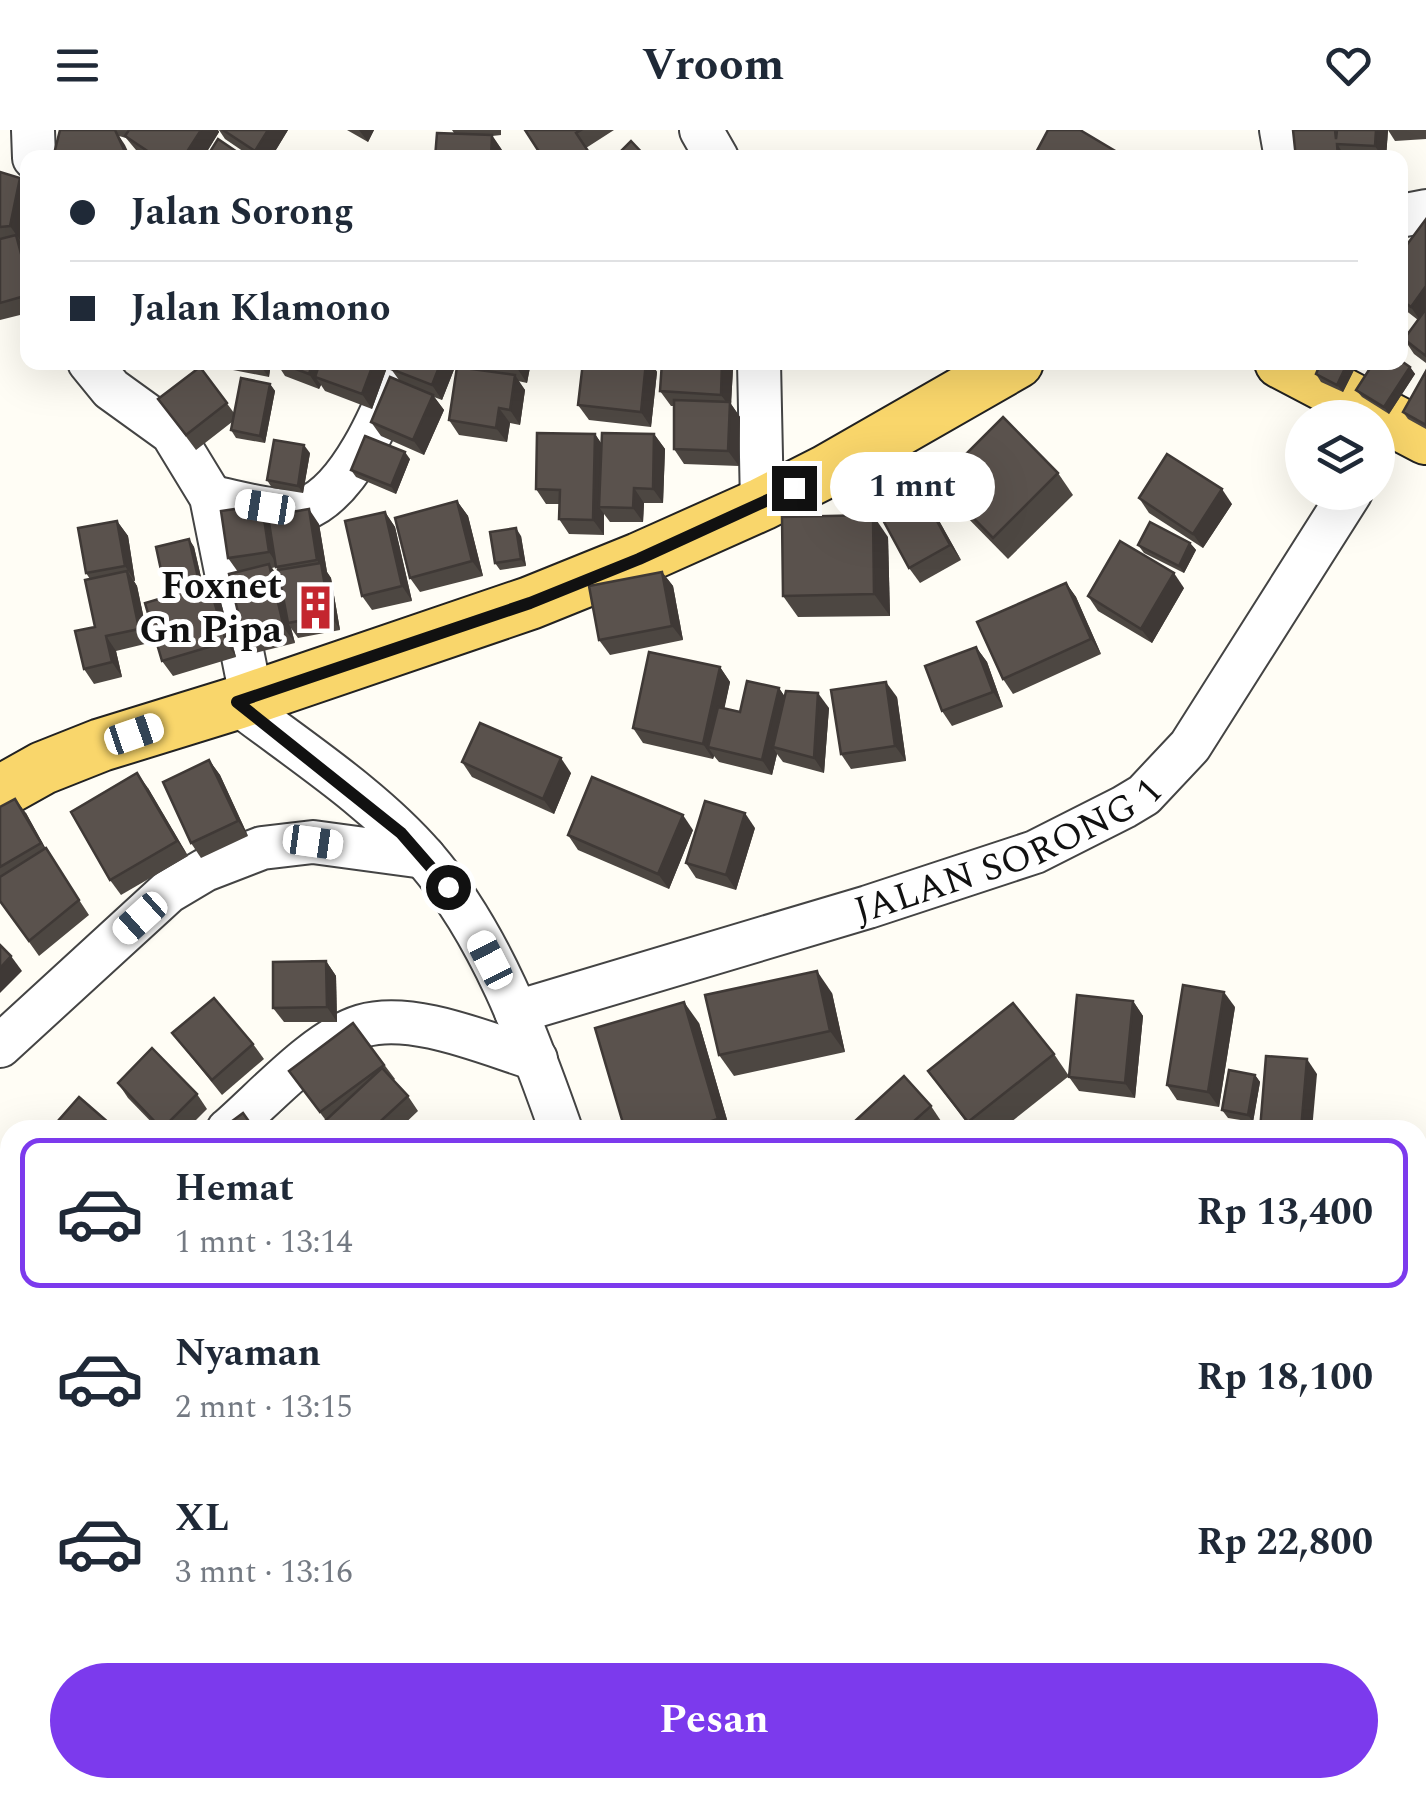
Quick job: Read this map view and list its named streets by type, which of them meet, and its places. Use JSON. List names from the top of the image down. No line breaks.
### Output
{"streets":{"street":["JALAN SORONG 1"]},"places":{"building":["Foxnet Gn Pipa"]},"page":{"header":"Vroom","banner":["Jalan Sorong","Jalan Klamono"],"bubble":"1 mnt","list":[{"name":"Hemat","note":"1 mnt · 13:14","value":"Rp 13,400"},{"name":"Nyaman","note":"2 mnt · 13:15","value":"Rp 18,100"},{"name":"XL","note":"3 mnt · 13:16","value":"Rp 22,800"}],"buttons":"Pesan"}}
